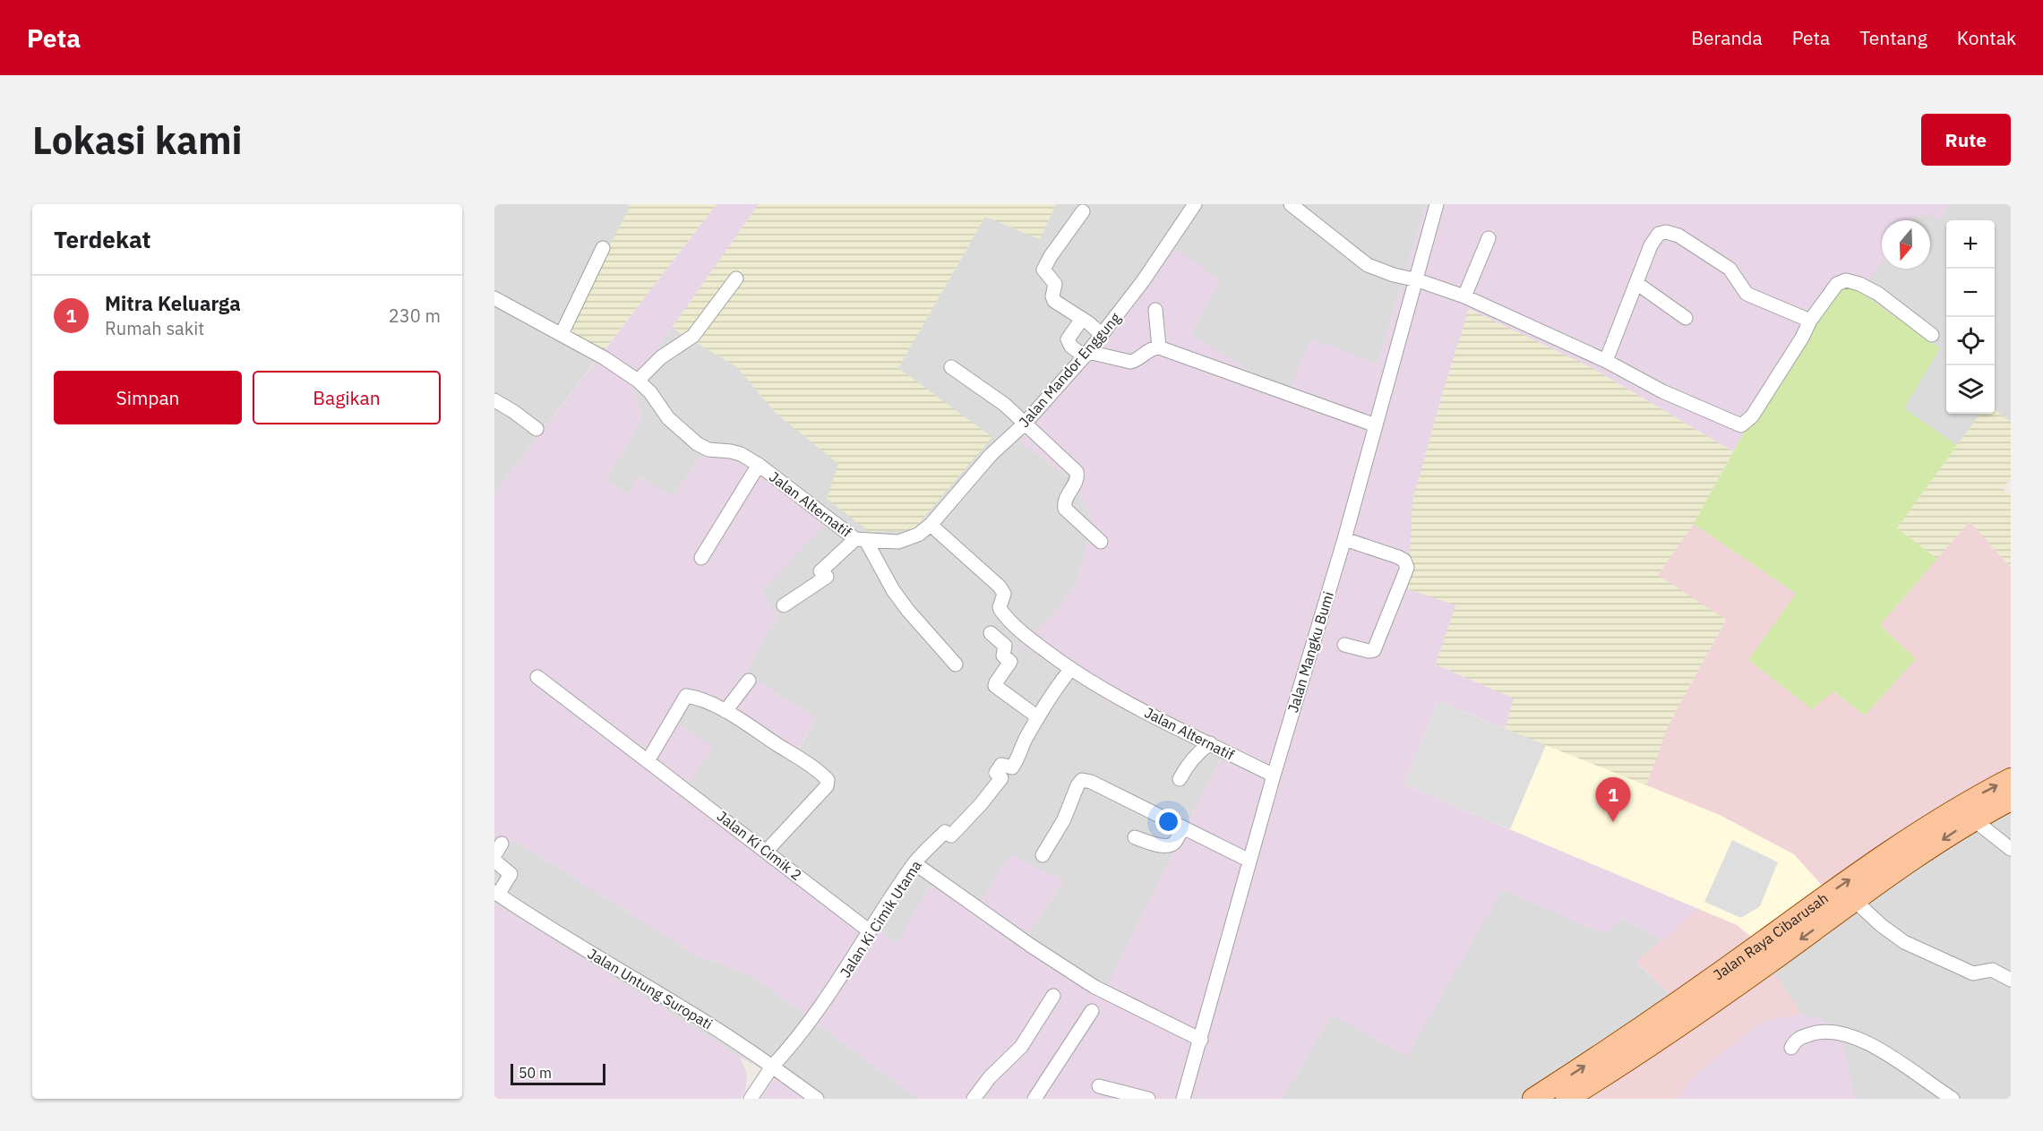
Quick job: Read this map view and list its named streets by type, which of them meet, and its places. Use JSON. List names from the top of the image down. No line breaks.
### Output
{"streets":{"main road":["Jalan Raya Cibarusah"],"street":["Jalan Mandor Enggung","Jalan Alternatif","Jalan Mangku Bumi","Jalan Ki Cimik 2","Jalan Ki Cimik Utama","Jalan Untung Suropati"]},"crossings":[["Jalan Mandor Enggung","Jalan Alternatif"],["Jalan Alternatif","Jalan Mangku Bumi"],["Jalan Alternatif","Jalan Ki Cimik Utama"],["Jalan Ki Cimik 2","Jalan Ki Cimik Utama"],["Jalan Ki Cimik Utama","Jalan Untung Suropati"]],"scale_bar":"50 m","north":"bottom","page":{"header":"Peta","nav":["Beranda","Peta","Tentang","Kontak"],"buttons":["Rute",["Simpan","Bagikan"]],"title":"Lokasi kami","heading":"Terdekat","map_buttons":["+","−"],"list":[{"mark":"1","name":"Mitra Keluarga","note":"Rumah sakit","value":"230 m"}],"pins":"1","scale":"50 m"}}
